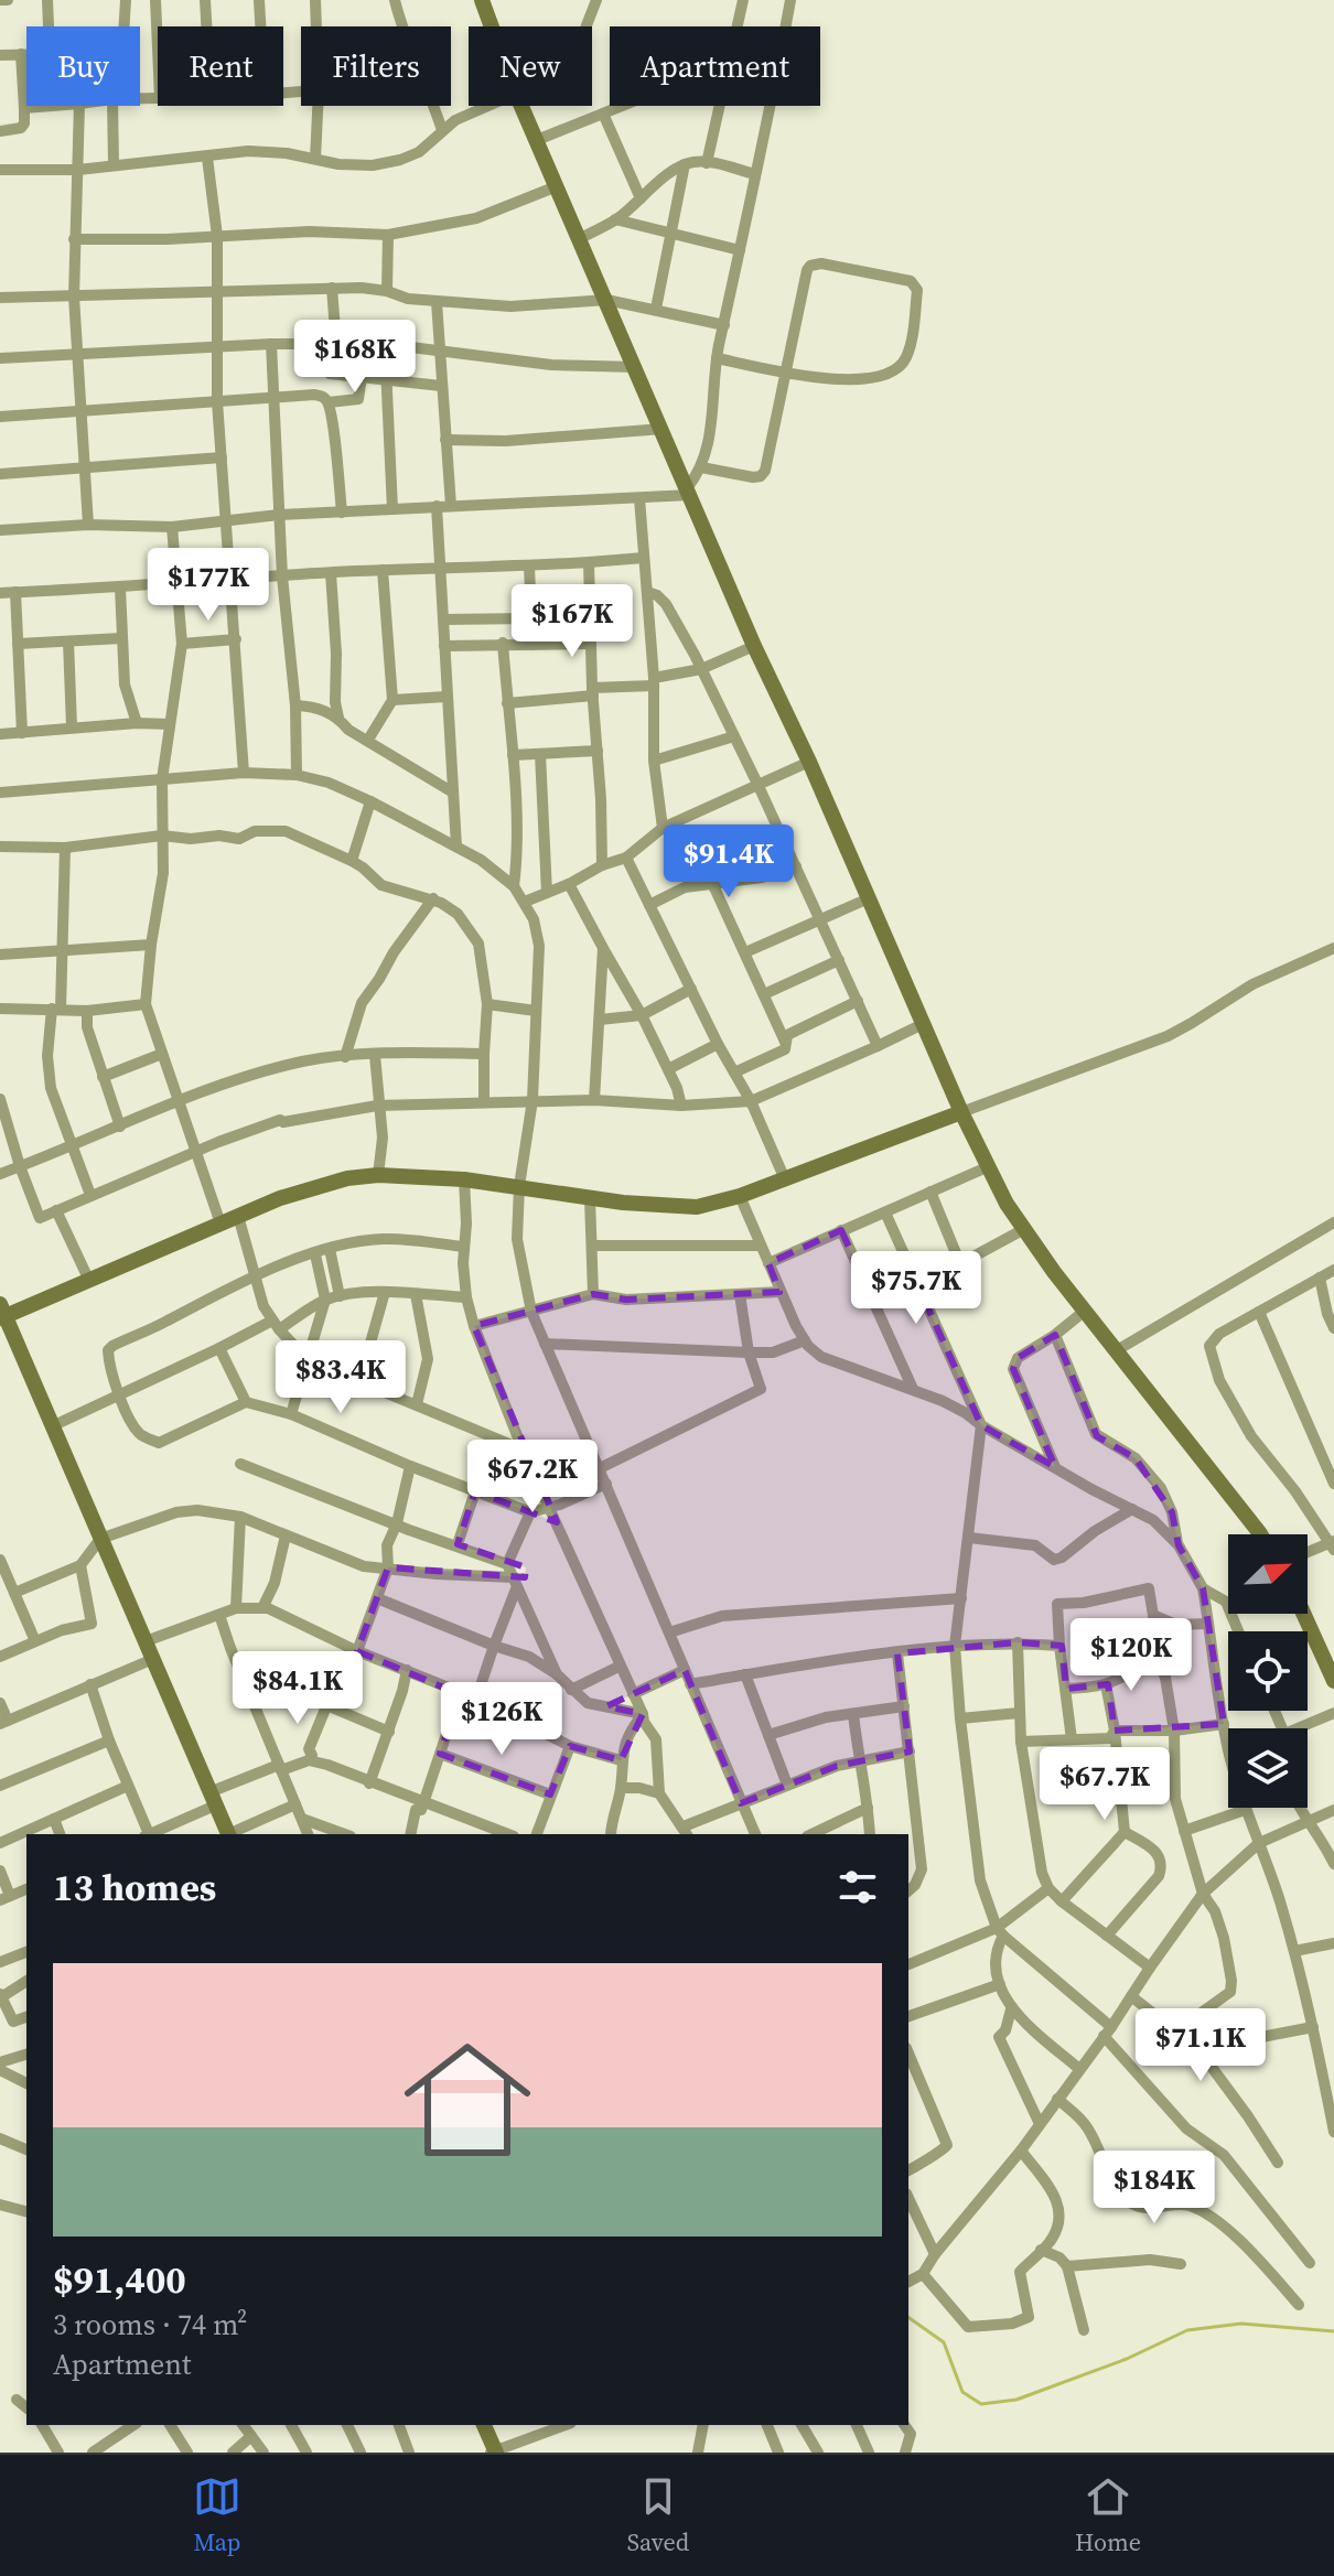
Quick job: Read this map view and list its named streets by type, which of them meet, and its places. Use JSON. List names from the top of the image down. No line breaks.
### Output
{"north":"top right","page":{"chip":["Buy","Rent","Filters","New","Apartment"],"price":["$168K","$177K","$167K","$91.4K","$75.7K","$83.4K","$67.2K","$120K","$84.1K","$126K","$67.7K","$71.1K","$184K"],"heading":"13 homes","list":[{"name":"$91,400","note":"3 rooms · 74 m² · Apartment"}],"tabs":["Map","Saved","Home"]}}
